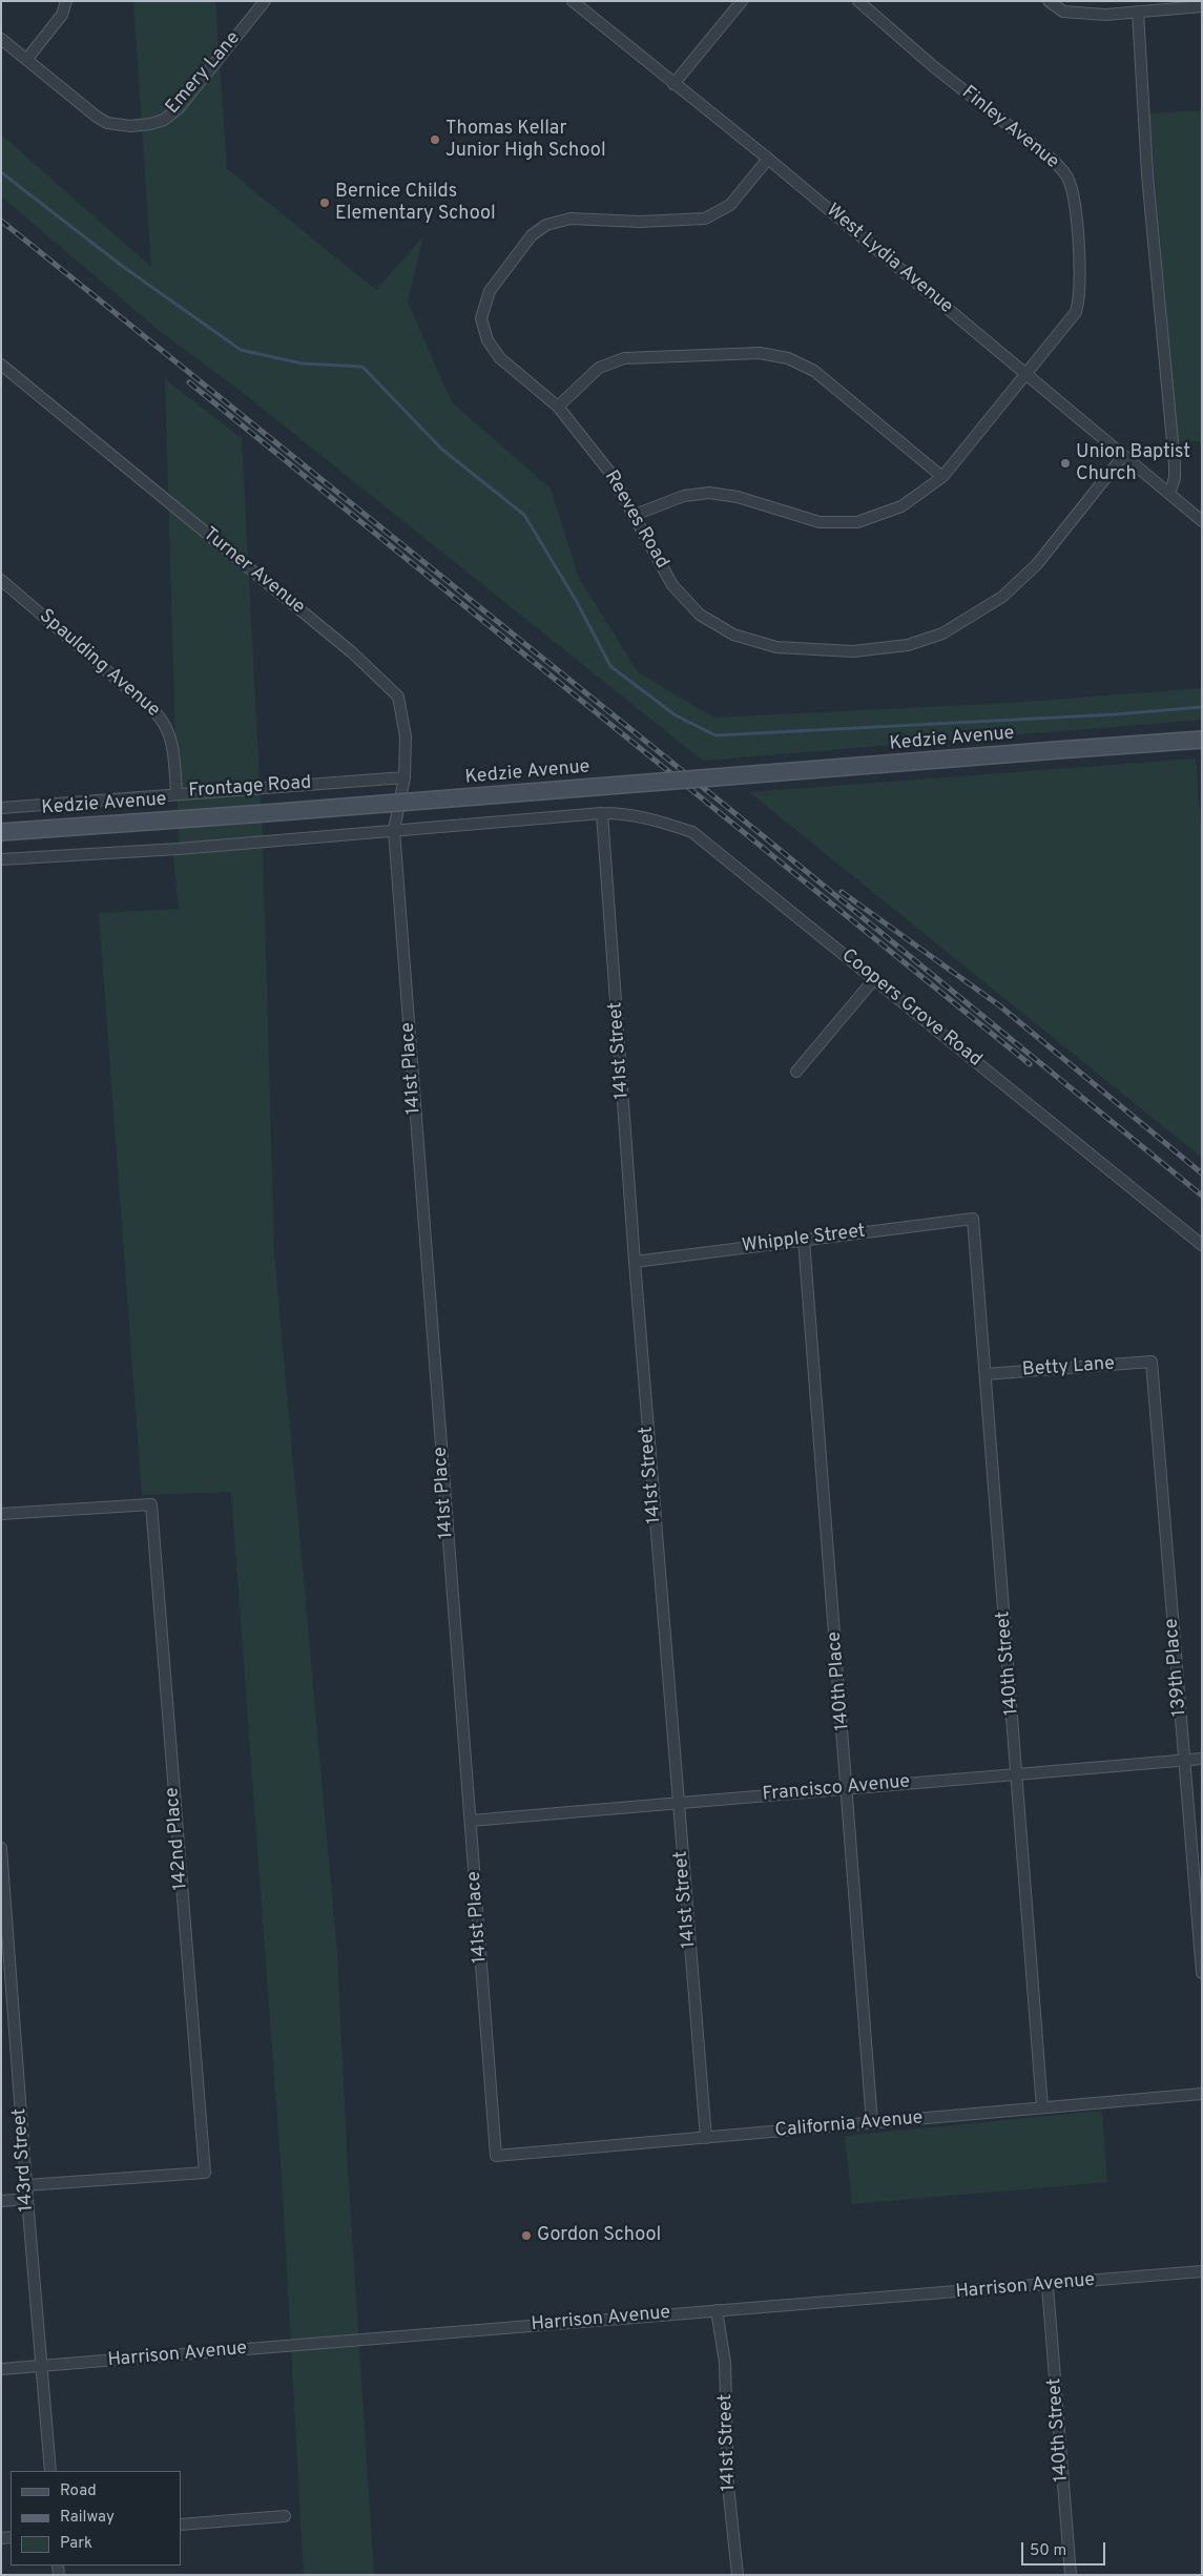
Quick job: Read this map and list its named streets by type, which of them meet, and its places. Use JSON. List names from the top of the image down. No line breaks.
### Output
{"streets":{"main road":["Kedzie Avenue"],"street":["Emery Lane","Finley Avenue","West Lydia Avenue","Reeves Road","Turner Avenue","Spaulding Avenue","Frontage Road","Coopers Grove Road","141st Street","141st Place","Whipple Street","Betty Lane","140th Street","139th Place","140th Place","Francisco Avenue","142nd Place","California Avenue","143rd Street","Harrison Avenue"]},"crossings":[["Finley Avenue","West Lydia Avenue"],["Finley Avenue","Reeves Road"],["West Lydia Avenue","Reeves Road"],["Turner Avenue","Frontage Road"],["Turner Avenue","Coopers Grove Road"],["Turner Avenue","141st Place"],["Spaulding Avenue","Frontage Road"],["Coopers Grove Road","141st Street"],["Coopers Grove Road","141st Place"],["141st Street","Whipple Street"],["141st Street","Francisco Avenue"],["141st Street","California Avenue"],["141st Street","Harrison Avenue"],["141st Place","Francisco Avenue"],["141st Place","California Avenue"],["Whipple Street","140th Street"],["Whipple Street","140th Place"],["Betty Lane","140th Street"],["Betty Lane","139th Place"],["140th Street","Francisco Avenue"],["140th Street","California Avenue"],["140th Street","Harrison Avenue"],["139th Place","Francisco Avenue"],["140th Place","Francisco Avenue"],["140th Place","California Avenue"],["142nd Place","143rd Street"],["143rd Street","Harrison Avenue"]],"places":["Thomas Kellar Junior High School","Bernice Childs Elementary School","Union Baptist Church","Gordon School"],"legend":["Road","Railway","Park"],"scale_bar":"50 m"}
